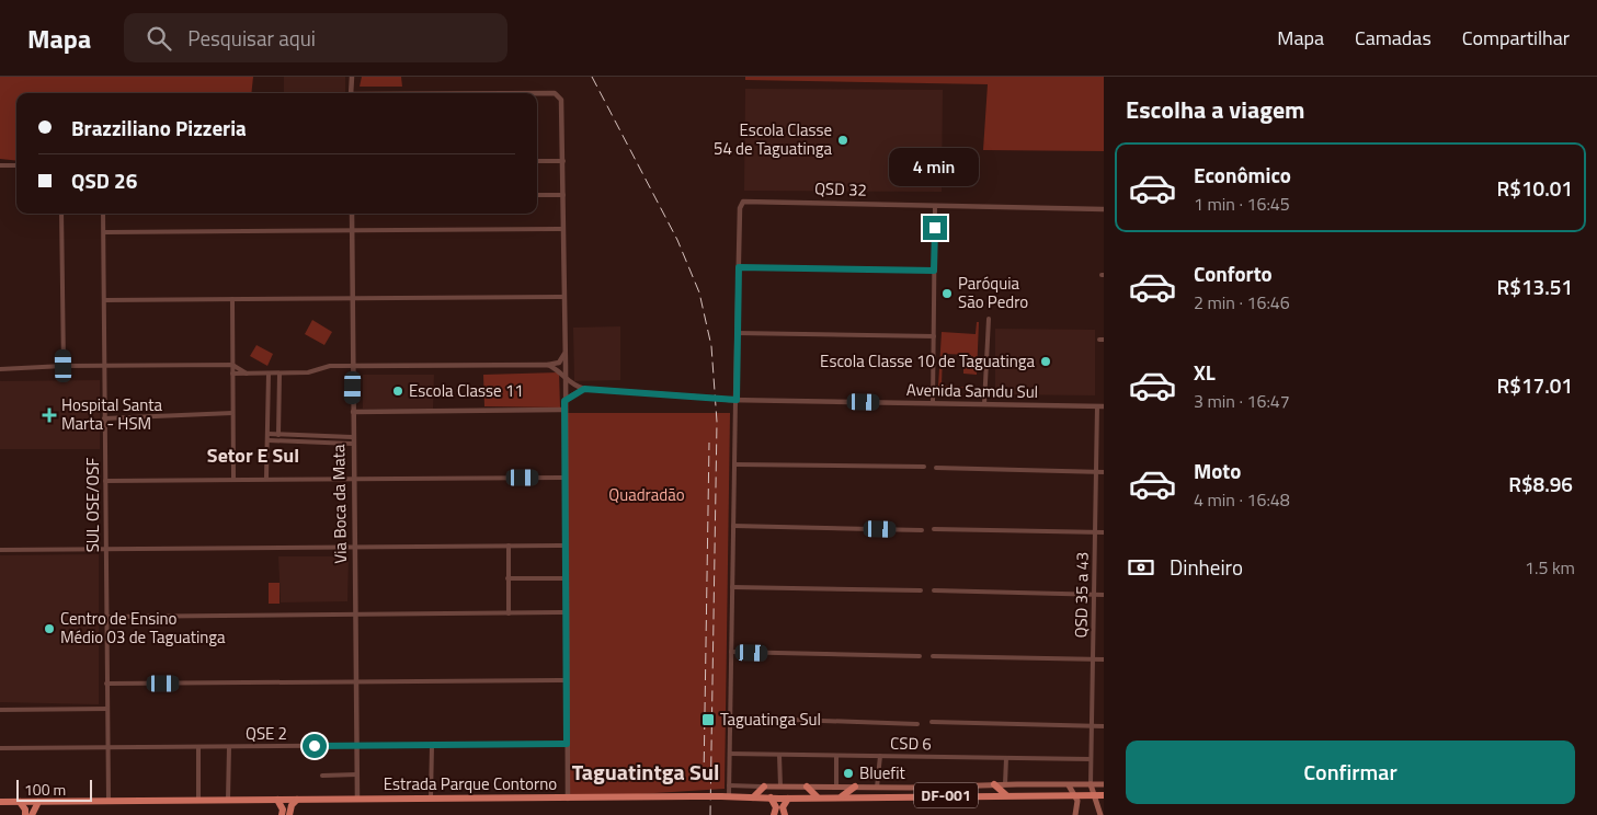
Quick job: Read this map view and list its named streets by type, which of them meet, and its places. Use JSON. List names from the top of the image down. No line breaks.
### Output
{"streets":{"highway":["Estrada Parque Contorno","DF-001"],"street":["QSD 32","Avenida Samdu Sul","Via Boca da Mata","SUL OSE/OSF","QSD 35 a 43","QSE 2","CSD 6"]},"crossings":[["Avenida Samdu Sul","QSD 35 a 43"],["Via Boca da Mata","QSE 2"],["Via Boca da Mata","Estrada Parque Contorno"],["SUL OSE/OSF","QSE 2"],["SUL OSE/OSF","Estrada Parque Contorno"],["QSD 35 a 43","CSD 6"]],"districts":["Setor E Sul","Taguatintga Sul"],"parks":["Quadradão"],"places":{"other":["Escola Classe 54 de Taguatinga","Paróquia São Pedro","Escola Classe 10 de Taguatinga","Escola Classe 11","Centro de Ensino Médio 03 de Taguatinga","Bluefit"],"health":["Hospital Santa Marta - HSM"],"transit":["Taguatinga Sul"]},"scale_bar":"100 m","page":{"header":"Mapa","search":"Pesquisar aqui","nav":["Mapa","Camadas","Compartilhar"],"heading":"Escolha a viagem","banner":["Brazziliano Pizzeria","QSD 26"],"list":[{"name":"Econômico","note":"1 min · 16:45","value":"R$10.01"},{"name":"Conforto","note":"2 min · 16:46","value":"R$13.51"},{"name":"XL","note":"3 min · 16:47","value":"R$17.01"},{"name":"Moto","note":"4 min · 16:48","value":"R$8.96"}],"bubble":"4 min","pay":["Dinheiro","1.5 km"],"buttons":"Confirmar","scale":"100 m"}}
